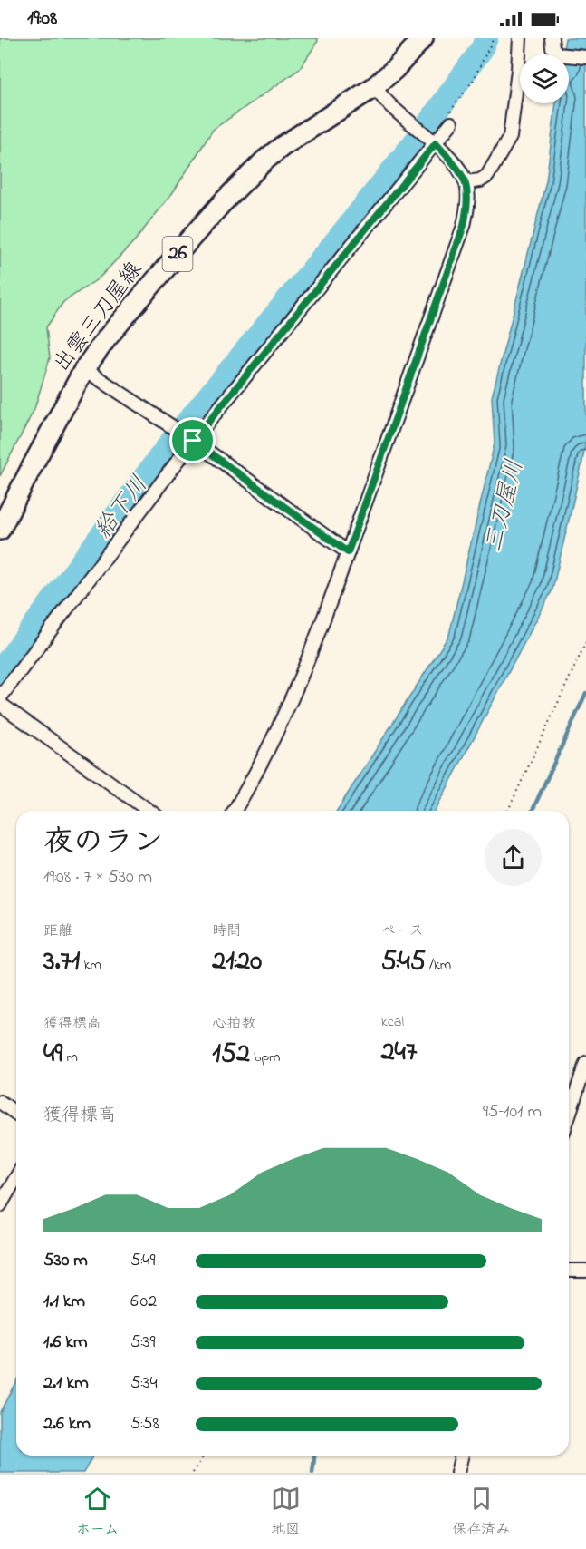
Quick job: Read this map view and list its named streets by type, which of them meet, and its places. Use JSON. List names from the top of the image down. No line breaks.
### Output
{"streets":{"main road":["26","出雲三刀屋線"]},"water":["三刀屋川","給下川"],"page":{"status":"19:08","heading":["夜のラン","19:08 · 7 × 530 m"],"stats":[["距離","3.71 km"],["時間","21:20"],["ペース","5:45 /km"],["獲得標高","49 m"],["心拍数","152 bpm"],["kcal","247"]],"chart":["獲得標高","95–101 m"],"list":[{"name":"530 m","note":"5:49"},{"name":"1.1 km","note":"6:02"},{"name":"1.6 km","note":"5:39"},{"name":"2.1 km","note":"5:34"},{"name":"2.6 km","note":"5:58"}],"tabs":["ホーム","地図","保存済み"]}}
